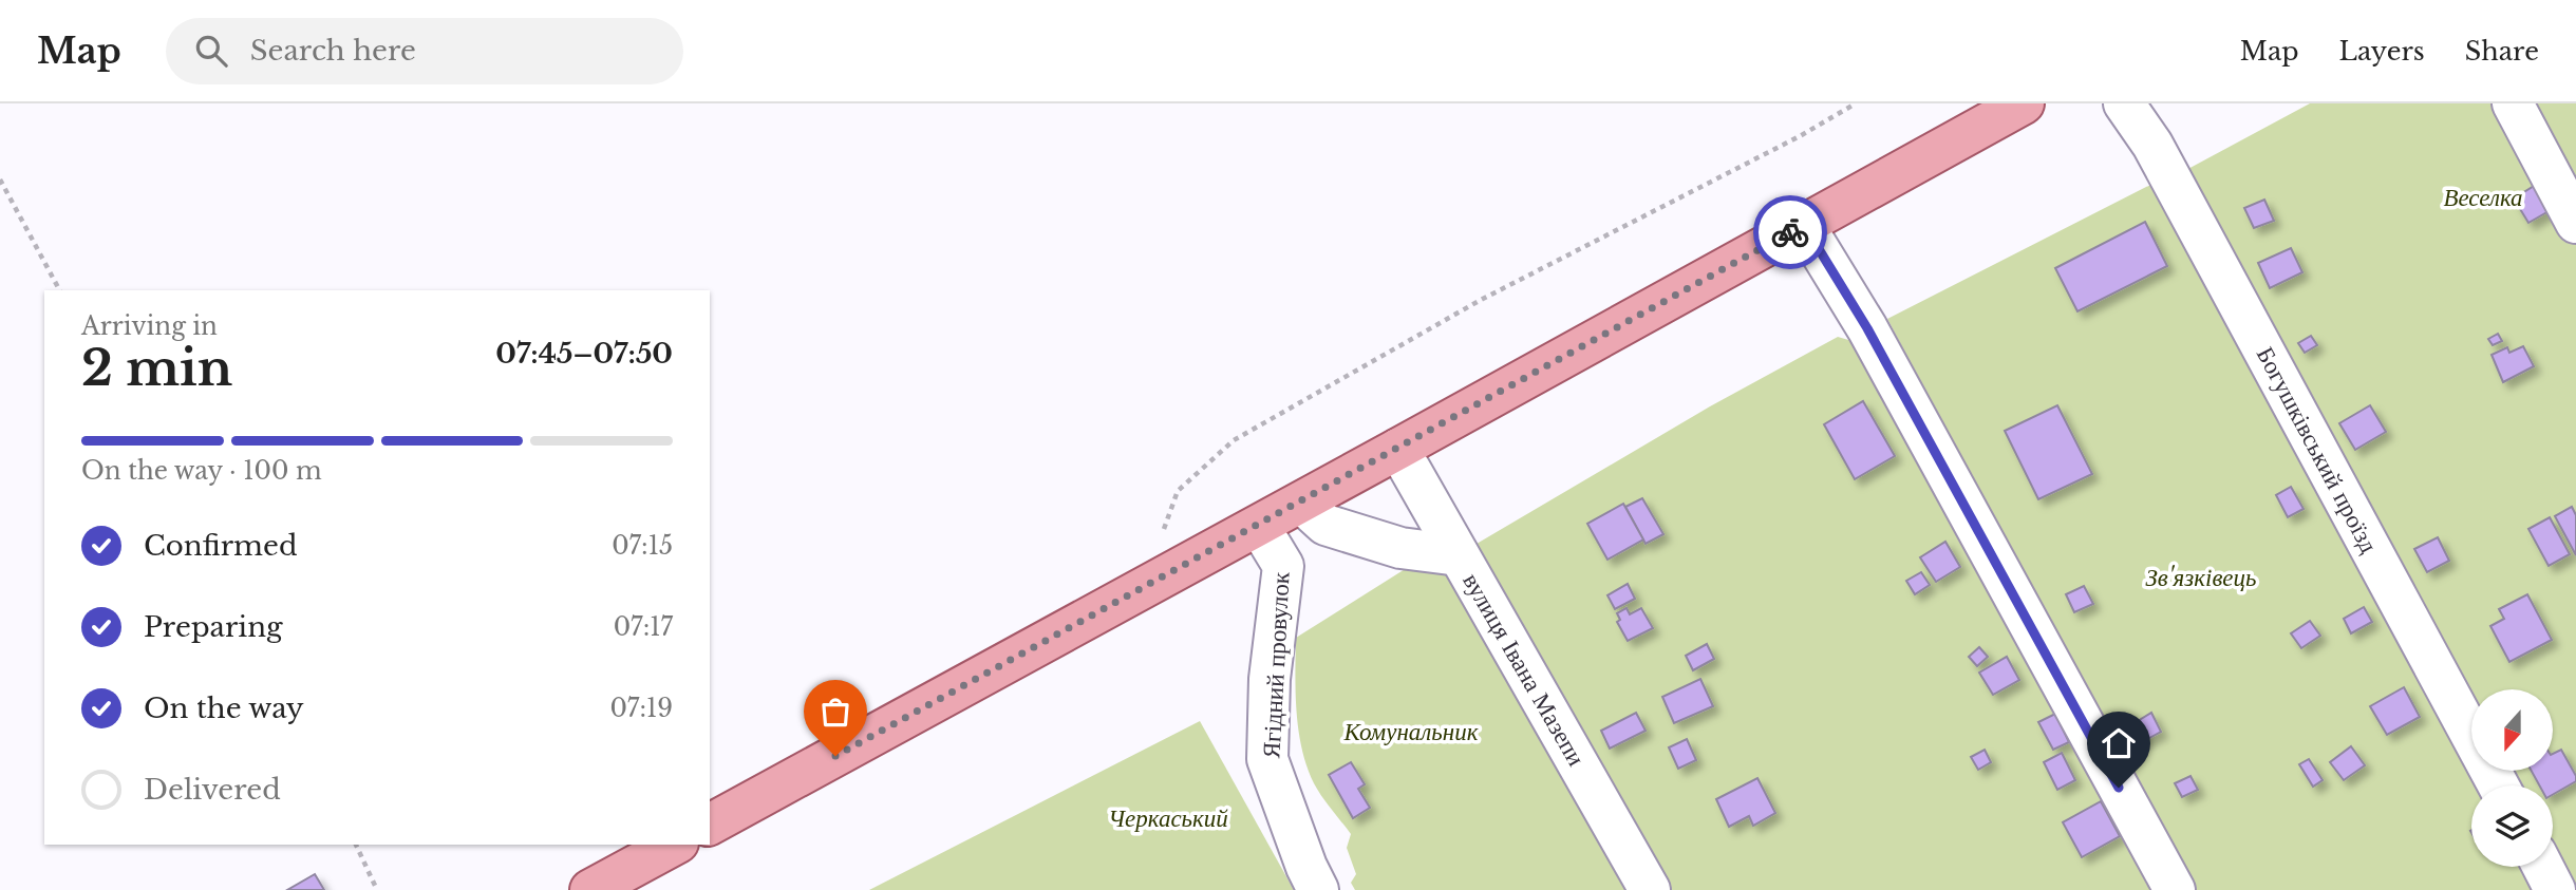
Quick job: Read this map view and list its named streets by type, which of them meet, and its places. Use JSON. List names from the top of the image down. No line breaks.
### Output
{"streets":{"street":["Богушківський проїзд","Ягідний провулок","вулиця Івана Мазепи"]},"parks":["Веселка","Зв'язківець","Комунальник","Черкаський"],"north":"bottom","page":{"header":"Map","search":"Search here","nav":["Map","Layers","Share"],"heading":["2 min","Arriving in","07:45–07:50"],"bar":"On the way · 100 m","list":[["Confirmed","07:15"],["Preparing","07:17"],["On the way","07:19"],"Delivered"]}}
